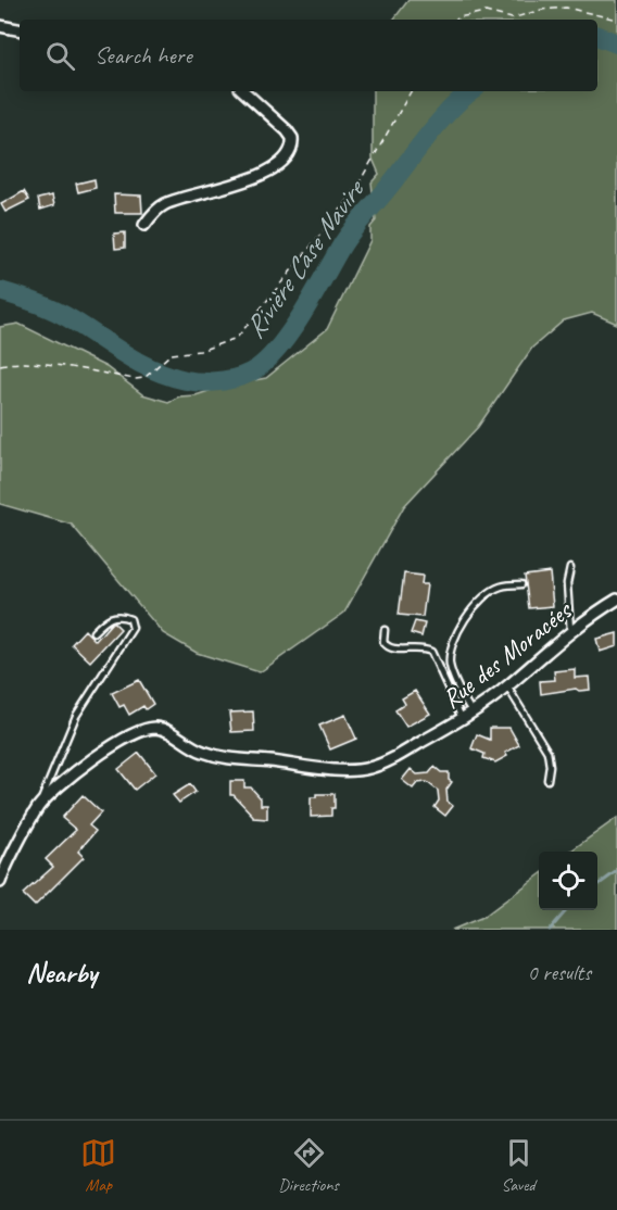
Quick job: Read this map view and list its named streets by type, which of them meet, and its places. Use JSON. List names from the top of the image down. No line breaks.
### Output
{"streets":{"street":["Rue des Moracées"]},"water":["Rivière Case Navire"],"page":{"search":"Search here","heading":["Nearby","0 results"],"nav":["Map","Directions","Saved"]}}
